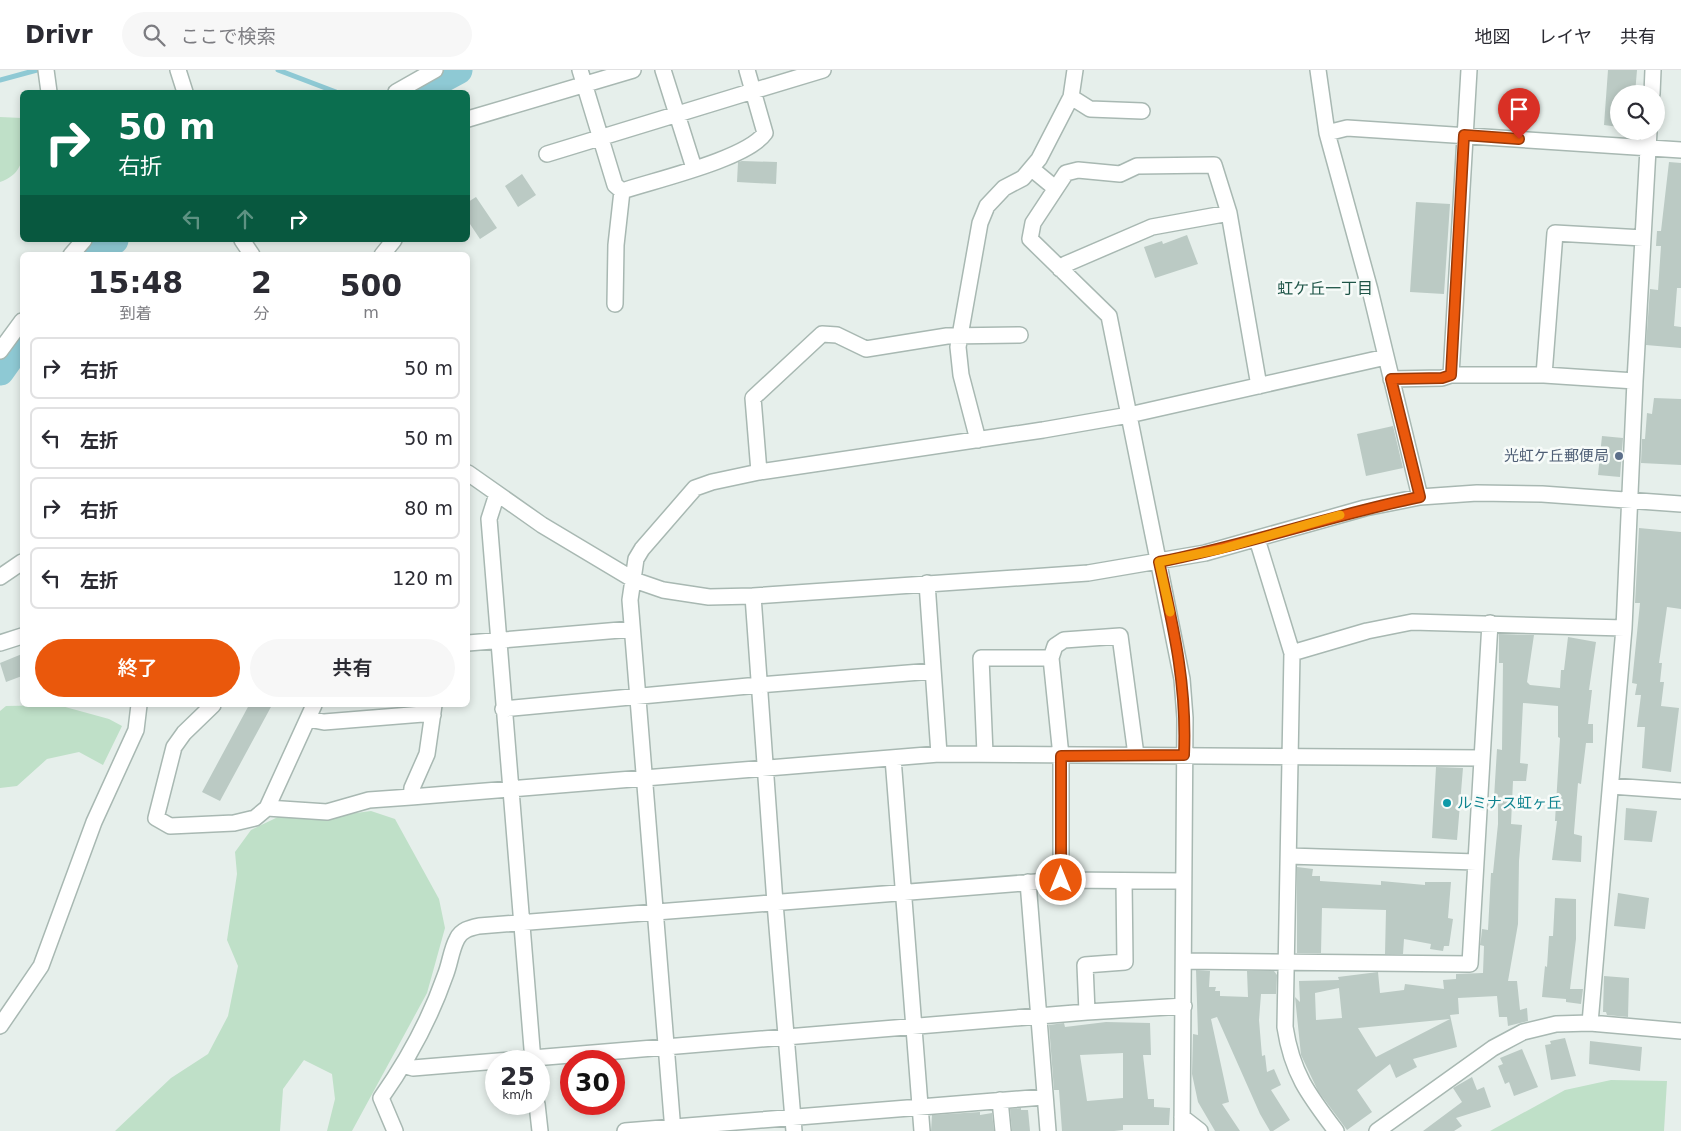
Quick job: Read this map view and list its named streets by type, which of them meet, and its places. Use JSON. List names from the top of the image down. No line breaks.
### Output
{"districts":["虹ケ丘一丁目"],"places":["光虹ケ丘郵便局","ルミナス虹ヶ丘"],"page":{"header":"Drivr","search":"ここで検索","nav":["地図","レイヤ","共有"],"turn":["50 m","右折"],"eta":["15:48","到着","2","分","500","m"],"list":[{"name":"右折","value":"50 m"},{"name":"左折","value":"50 m"},{"name":"右折","value":"80 m"},{"name":"左折","value":"120 m"}],"buttons":["終了","共有"],"speed":"25 km/h","limit":"30"}}
